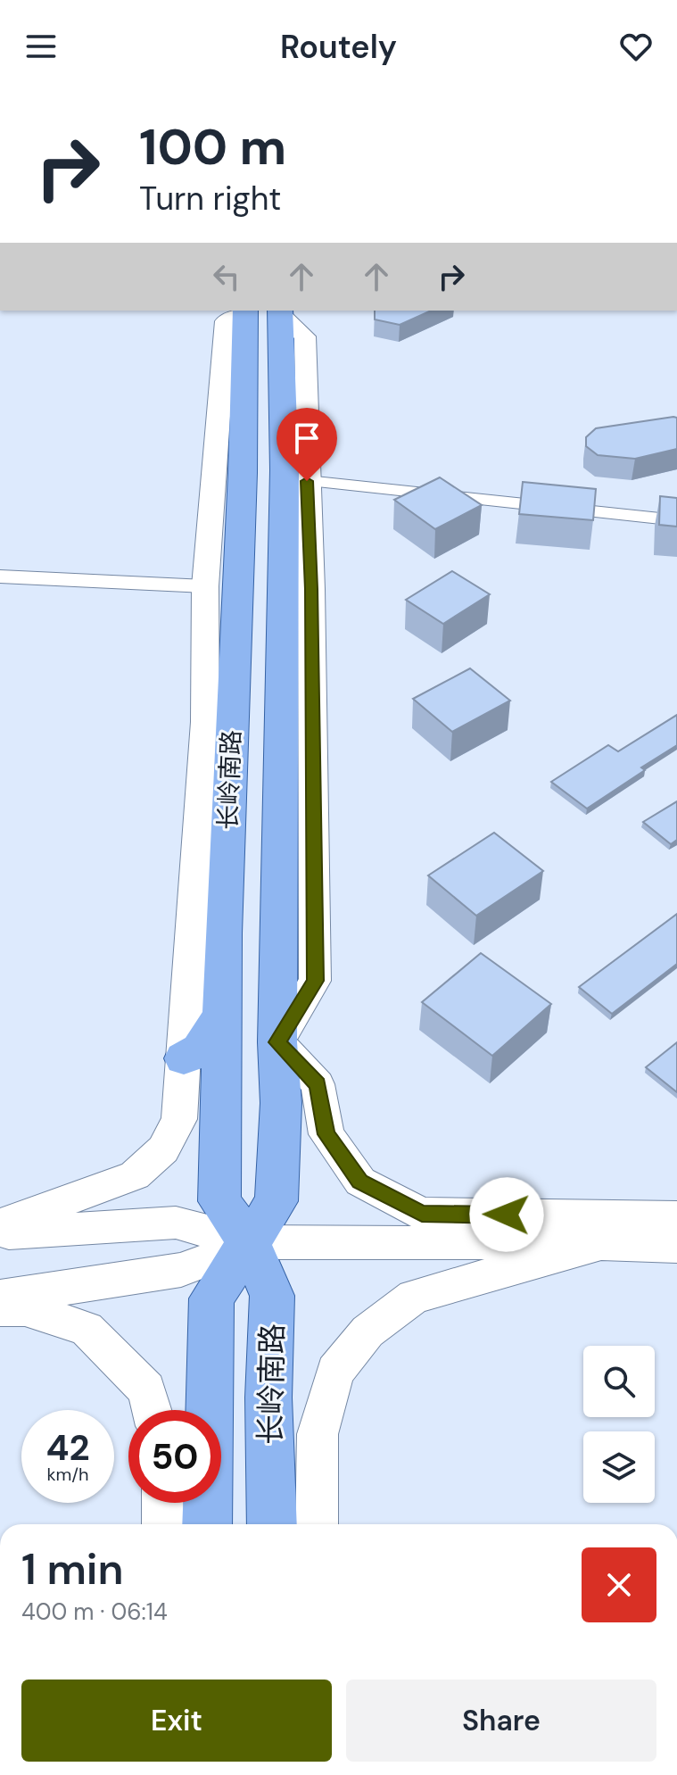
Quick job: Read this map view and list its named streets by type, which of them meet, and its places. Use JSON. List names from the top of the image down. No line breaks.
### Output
{"streets":{"main road":["长岭南路"]},"page":{"header":"Routely","turn":["100 m","Turn right"],"speed":"42 km/h","limit":"50","heading":["1 min","400 m · 06:14"],"buttons":["Exit","Share"]}}
